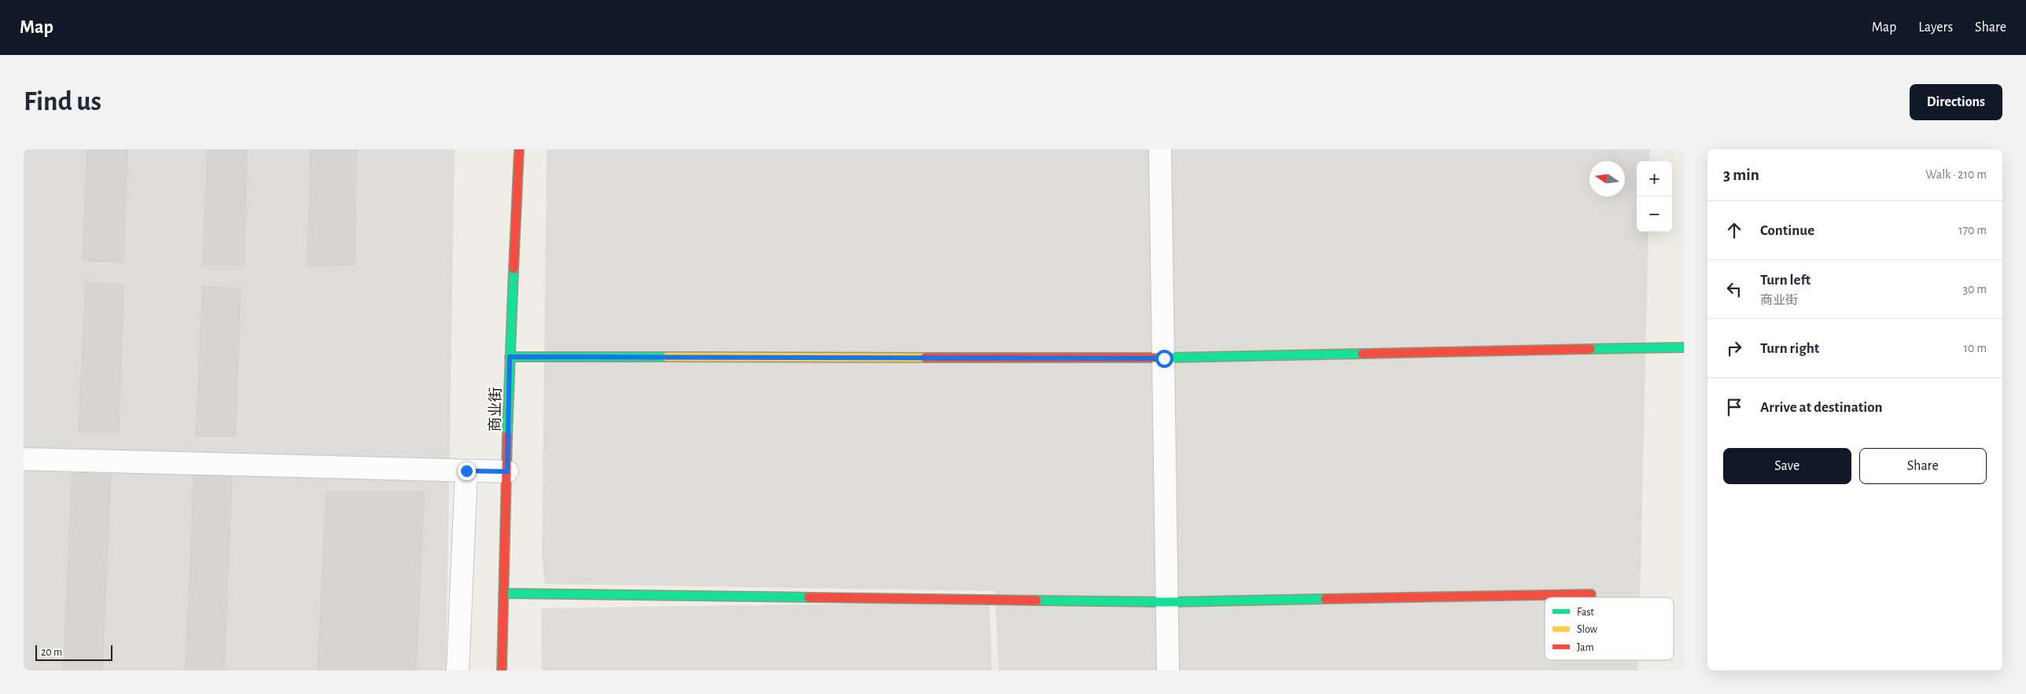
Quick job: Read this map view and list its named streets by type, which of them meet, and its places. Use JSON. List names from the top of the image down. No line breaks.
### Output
{"streets":{"street":["商业街"]},"legend":["Fast","Slow","Jam"],"scale_bar":"20 m","north":"left","page":{"header":"Map","nav":["Map","Layers","Share"],"buttons":["Directions",["Save","Share"]],"title":"Find us","heading":["3 min","Walk · 210 m"],"map_buttons":["+","−"],"list":[["Continue","170 m"],["Turn left","商业街","30 m"],["Turn right","10 m"],"Arrive at destination"],"scale":"20 m"}}
